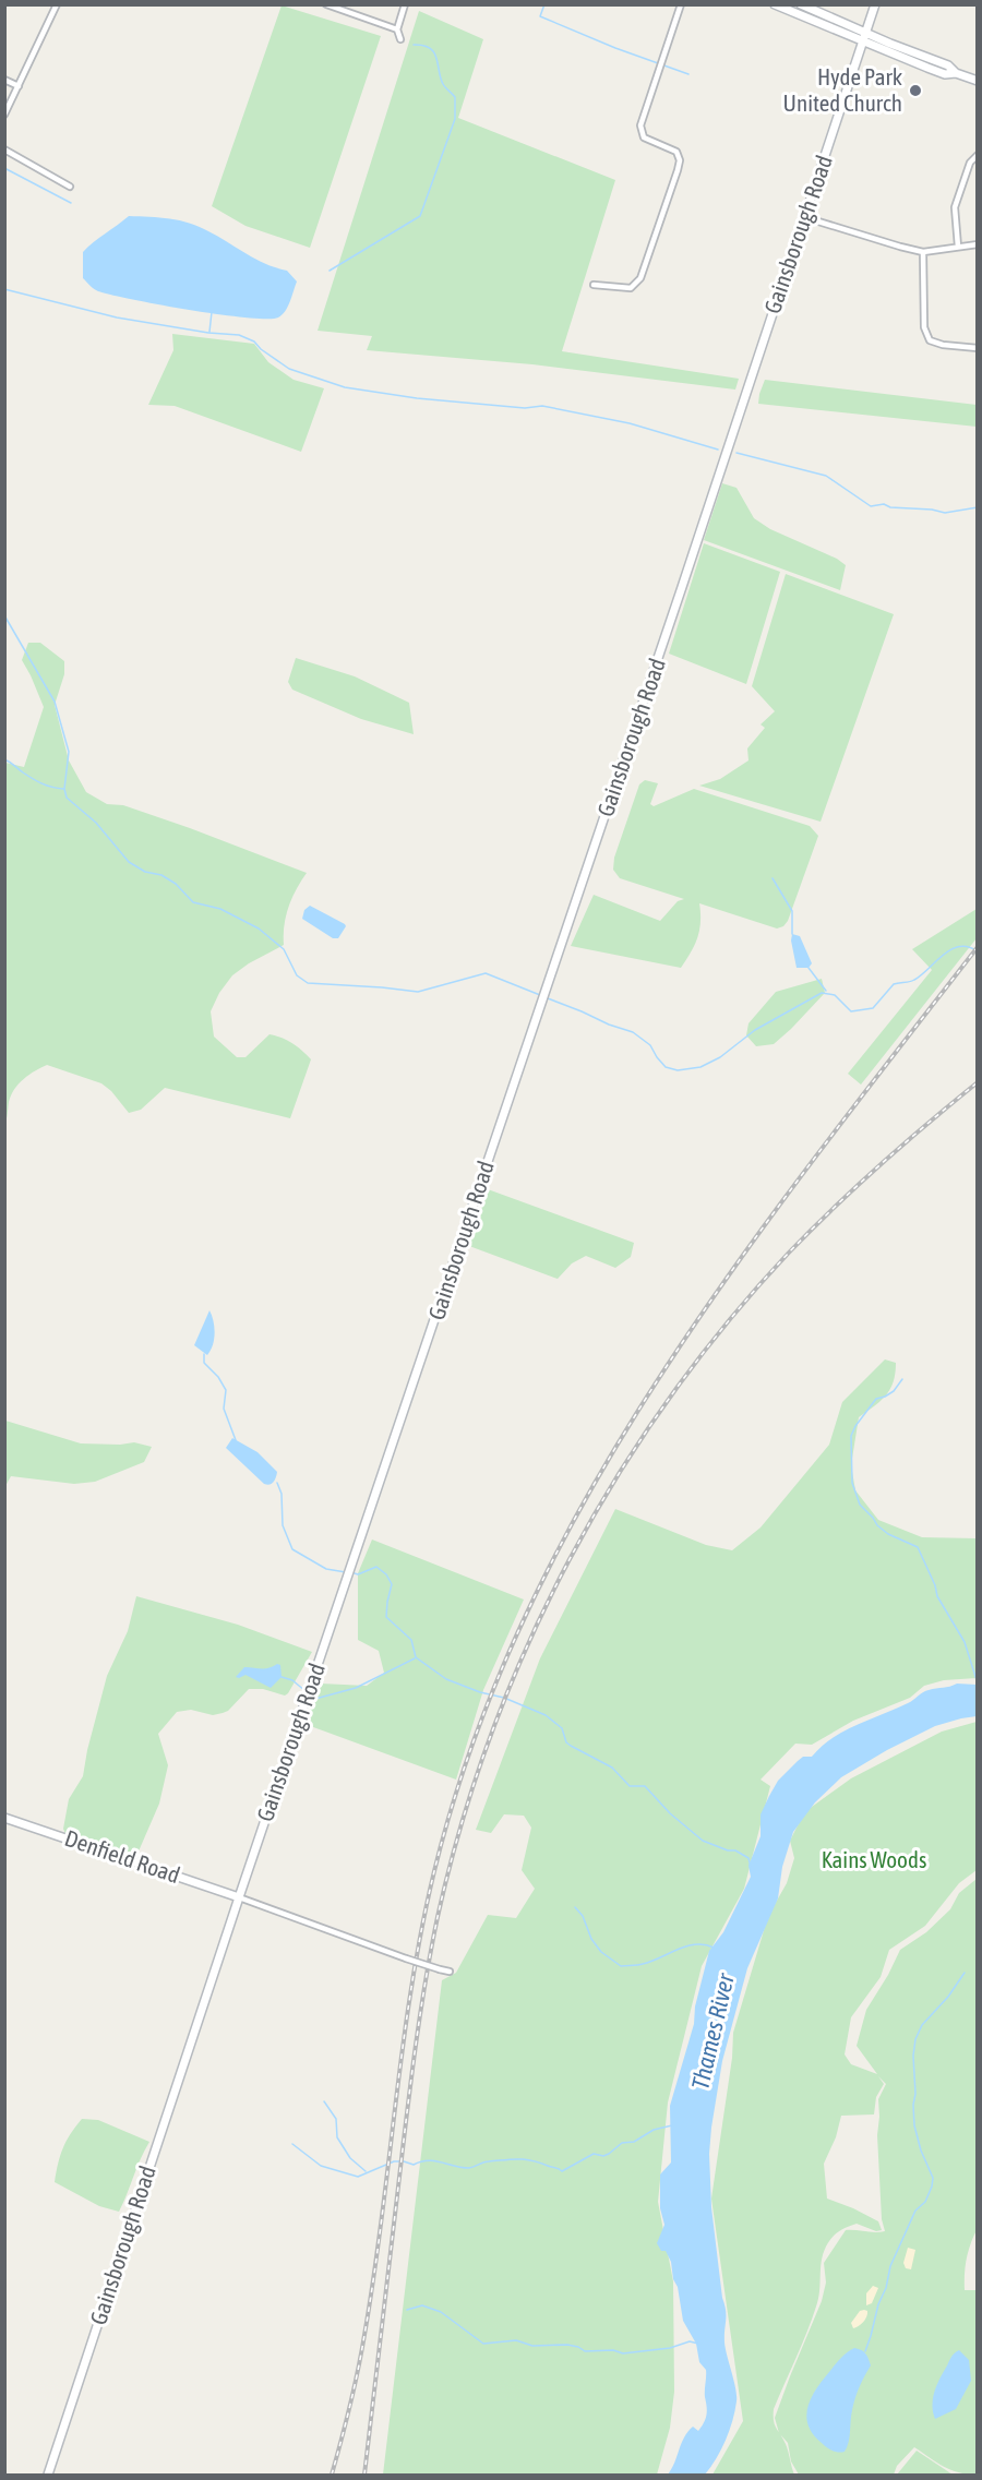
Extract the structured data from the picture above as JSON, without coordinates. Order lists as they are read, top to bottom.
{
  "streets": {
    "main road": ["Gainsborough Road", "Denfield Road"]
  },
  "crossings": [
    ["Gainsborough Road", "Denfield Road"]
  ],
  "water": ["Thames River"],
  "parks": ["Kains Woods"],
  "places": ["Hyde Park United Church"]
}
